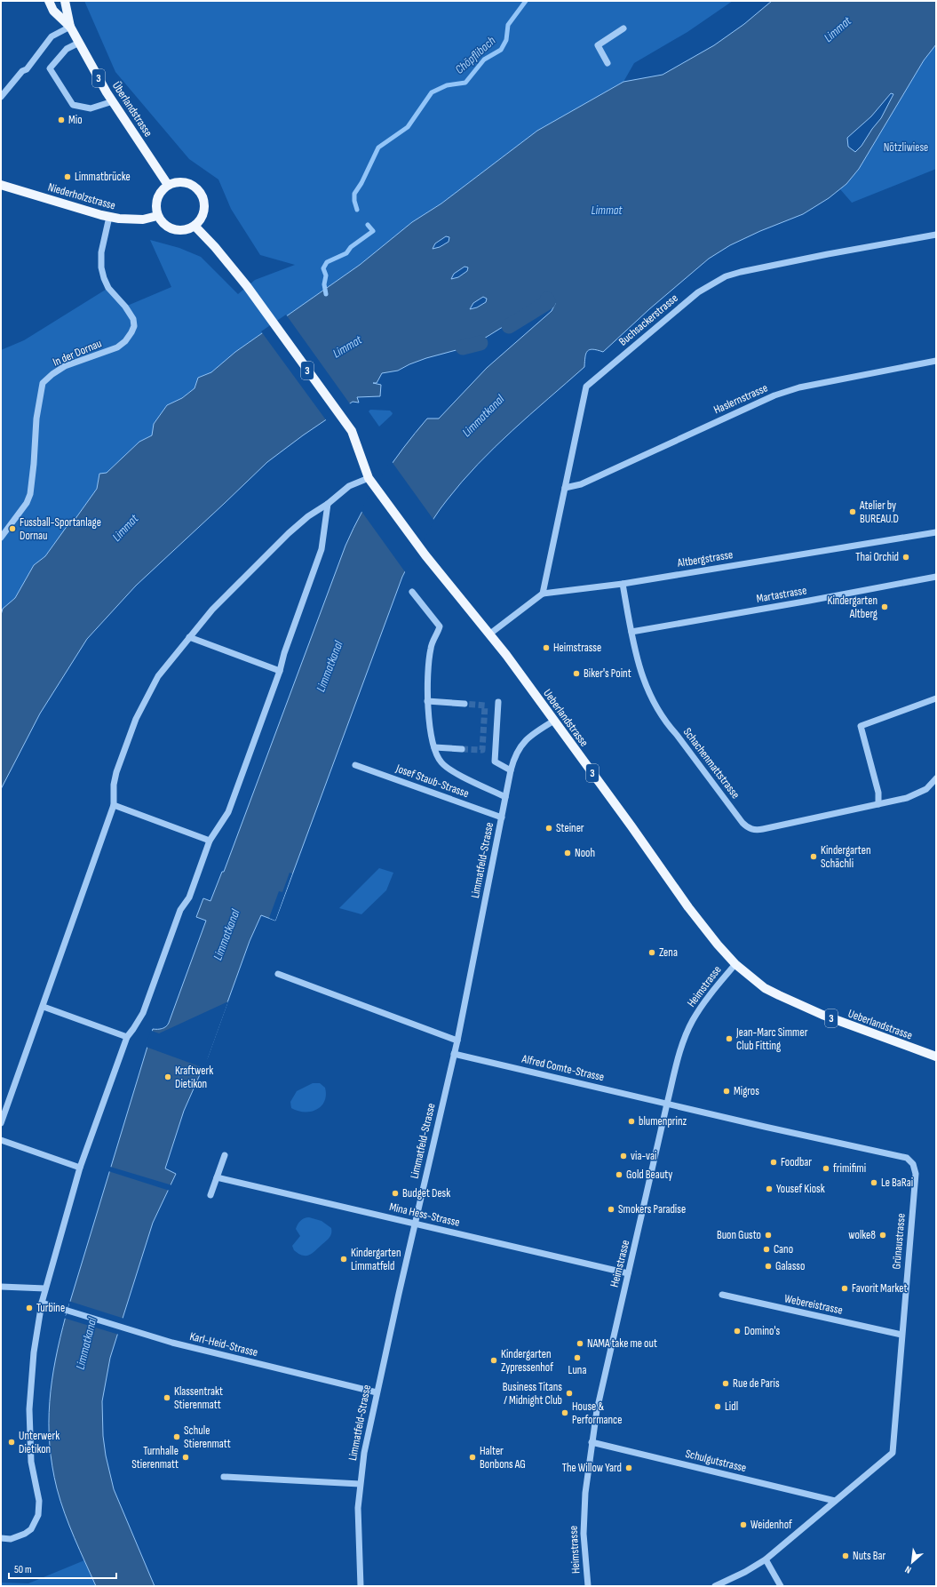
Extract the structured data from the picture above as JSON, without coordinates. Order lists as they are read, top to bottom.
{
  "streets": {
    "main road": [
      "3",
      "Überlandstrasse",
      "Niederholzstrasse",
      "Ueberlandstrasse"
    ],
    "street": [
      "Buchsackerstrasse",
      "In der Dornau",
      "Haslernstrasse",
      "Altbergstrasse",
      "Martastrasse",
      "Schachenmattstrasse",
      "Josef Staub-Strasse",
      "Limmatfeld-Strasse",
      "Heimstrasse",
      "Alfred Comte-Strasse",
      "Mina Hess-Strasse",
      "Grünaustrasse",
      "Webereistrasse",
      "Karl-Heid-Strasse",
      "Schulgutstrasse"
    ]
  },
  "crossings": [
    ["Überlandstrasse", "Niederholzstrasse"],
    ["Überlandstrasse", "Ueberlandstrasse"],
    ["Niederholzstrasse", "In der Dornau"],
    ["Niederholzstrasse", "Ueberlandstrasse"],
    ["Buchsackerstrasse", "Haslernstrasse"],
    ["Buchsackerstrasse", "Altbergstrasse"],
    ["Altbergstrasse", "Ueberlandstrasse"],
    ["Altbergstrasse", "Schachenmattstrasse"],
    ["Martastrasse", "Schachenmattstrasse"],
    ["Ueberlandstrasse", "Limmatfeld-Strasse"],
    ["Ueberlandstrasse", "Heimstrasse"],
    ["Josef Staub-Strasse", "Limmatfeld-Strasse"],
    ["Limmatfeld-Strasse", "Alfred Comte-Strasse"],
    ["Limmatfeld-Strasse", "Mina Hess-Strasse"],
    ["Limmatfeld-Strasse", "Karl-Heid-Strasse"],
    ["Heimstrasse", "Alfred Comte-Strasse"],
    ["Heimstrasse", "Mina Hess-Strasse"],
    ["Heimstrasse", "Grünaustrasse"],
    ["Heimstrasse", "Schulgutstrasse"],
    ["Alfred Comte-Strasse", "Grünaustrasse"],
    ["Grünaustrasse", "Webereistrasse"],
    ["Grünaustrasse", "Schulgutstrasse"]
  ],
  "water": ["Limmat", "Chöpflibach", "Limmatkanal"],
  "parks": ["Nötzliwiese"],
  "places": [
    "Mio",
    "Limmatbrücke",
    "Atelier by BUREAU.D",
    "Fussball-Sportanlage Dornau",
    "Thai Orchid",
    "Kindergarten Altberg",
    "Heimstrasse",
    "Biker's Point",
    "Steiner",
    "Nooh",
    "Kindergarten Schächli",
    "Zena",
    "Jean-Marc Simmer Club Fitting",
    "Kraftwerk Dietikon",
    "Migros",
    "blumenprinz",
    "via-vai",
    "Foodbar",
    "frimifimi",
    "Gold Beauty",
    "Le BaRai",
    "Yousef Kiosk",
    "Budget Desk",
    "Smokers Paradise",
    "Buon Gusto",
    "wolke8",
    "Cano",
    "Kindergarten Limmatfeld",
    "Galasso",
    "Favorit Market",
    "Turbine",
    "Domino's",
    "NAMA take me out",
    "Luna",
    "Kindergarten Zypressenhof",
    "Rue de Paris",
    "Business Titans / Midnight Club",
    "Klassentrakt Stierenmatt",
    "Lidl",
    "House & Performance",
    "Schule Stierenmatt",
    "Unterwerk Dietikon",
    "Turnhalle Stierenmatt",
    "Halter Bonbons AG",
    "The Willow Yard",
    "Weidenhof",
    "Nuts Bar"
  ],
  "scale_bar": "50 m",
  "north": "bottom left"
}
